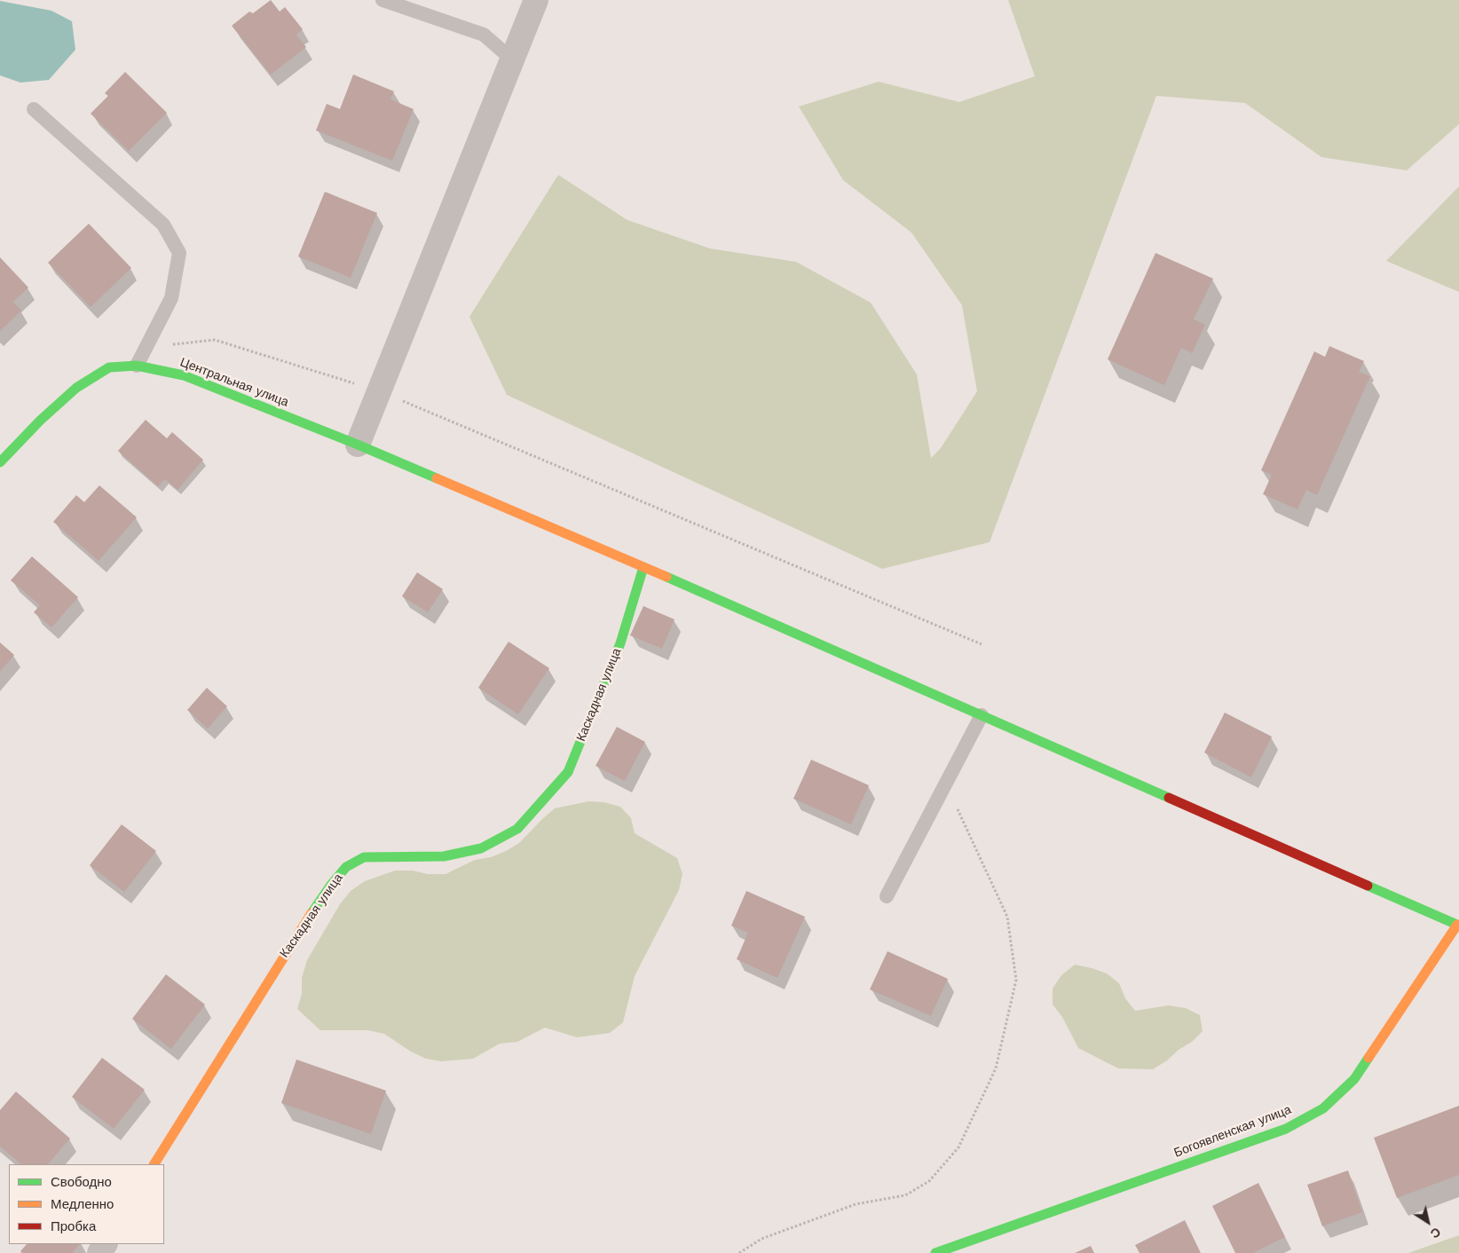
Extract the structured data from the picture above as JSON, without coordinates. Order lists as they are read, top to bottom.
{
  "streets": {
    "street": ["Центральная улица", "Каскадная улица", "Богоявленская улица"]
  },
  "crossings": [
    ["Центральная улица", "Каскадная улица"],
    ["Центральная улица", "Богоявленская улица"]
  ],
  "legend": ["Свободно", "Медленно", "Пробка"],
  "north": "bottom right"
}
